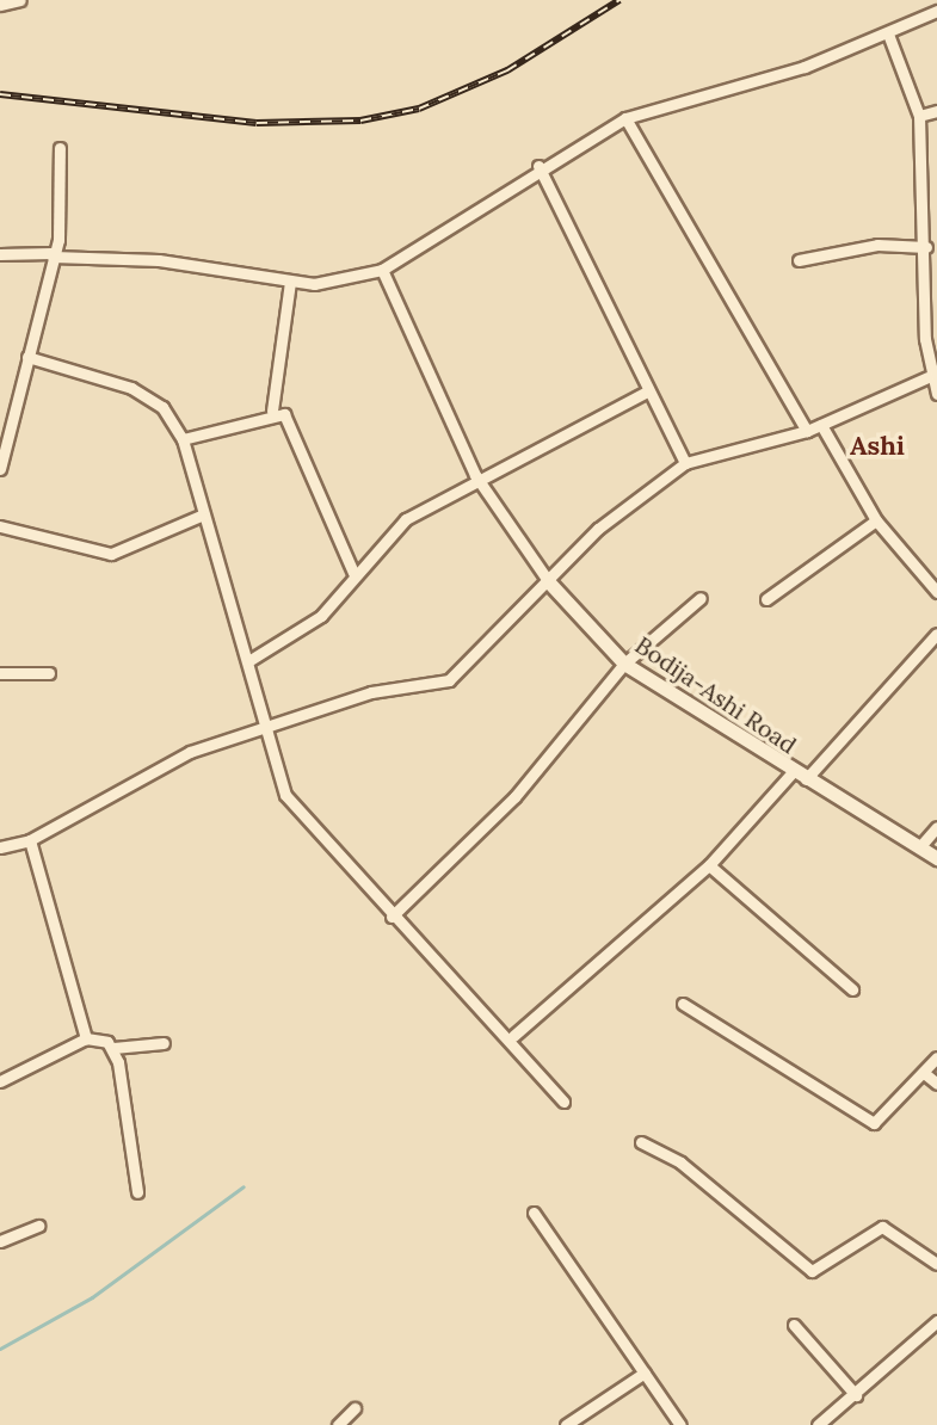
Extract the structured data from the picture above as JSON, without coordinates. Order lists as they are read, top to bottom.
{
  "streets": {
    "street": ["Bodija-Ashi Road"]
  },
  "districts": ["Ashi"]
}
